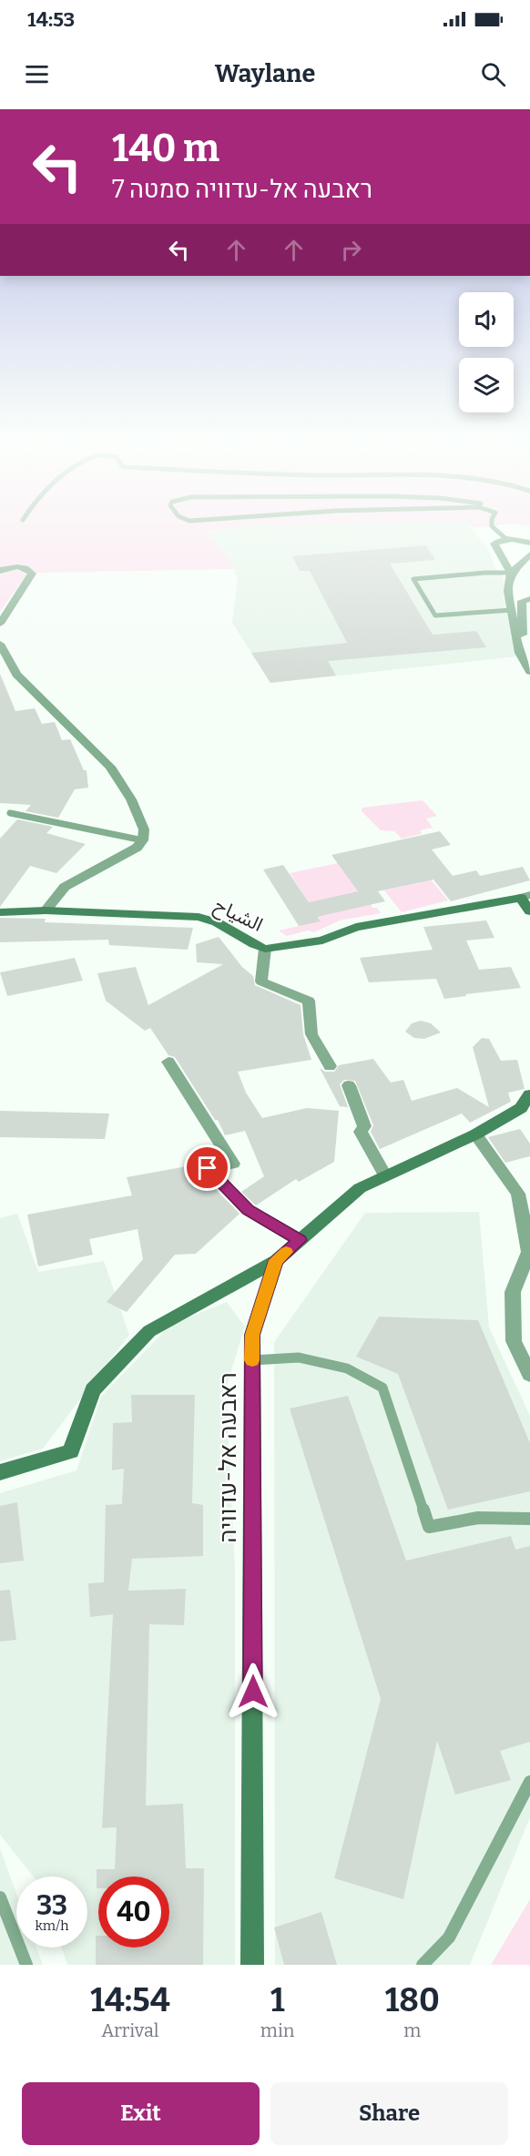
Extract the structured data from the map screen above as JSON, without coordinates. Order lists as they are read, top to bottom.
{
  "streets": {
    "street": ["الشياح", "ראבעה אל-עדוויה"]
  },
  "page": {
    "status": "14:53",
    "header": "Waylane",
    "turn": ["140 m", "ראבעה אל-עדוויה סמטה 7"],
    "speed": "33 km/h",
    "limit": "40",
    "eta": [
      "14:54",
      "Arrival",
      "1",
      "min",
      "180",
      "m"
    ],
    "buttons": ["Exit", "Share"]
  }
}
